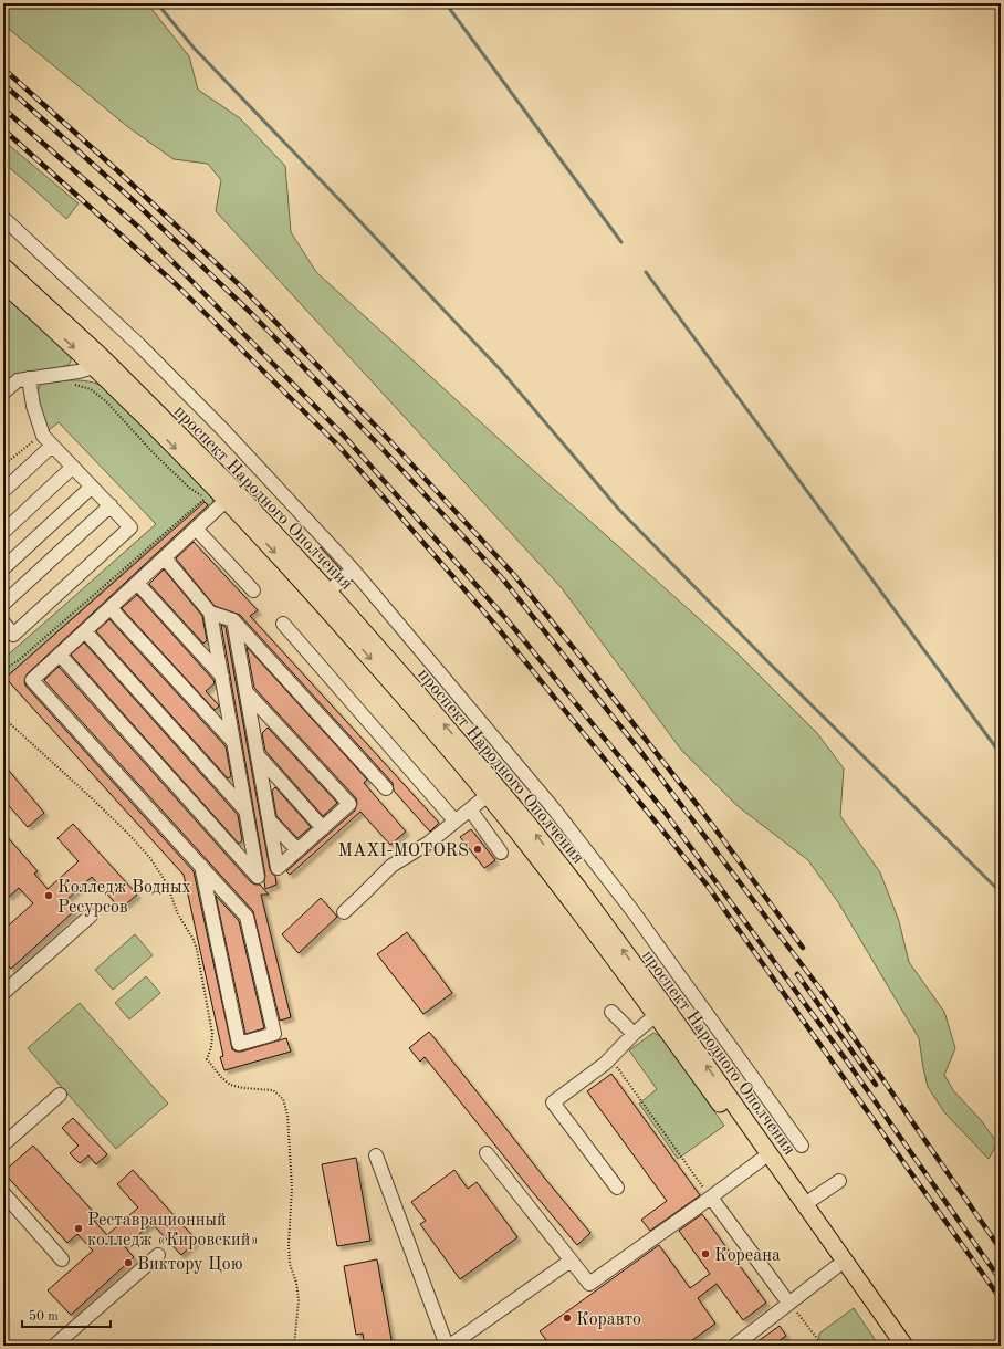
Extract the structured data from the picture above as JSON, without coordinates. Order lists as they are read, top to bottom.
{
  "streets": {
    "main road": ["проспект Народного Ополчения"]
  },
  "places": [
    "MAXI-MOTORS",
    "Колледж Водных Ресурсов",
    "Реставрационный колледж «Кировский»",
    "Кореана",
    "Виктору Цою",
    "Коравто"
  ],
  "scale_bar": "50 m"
}
